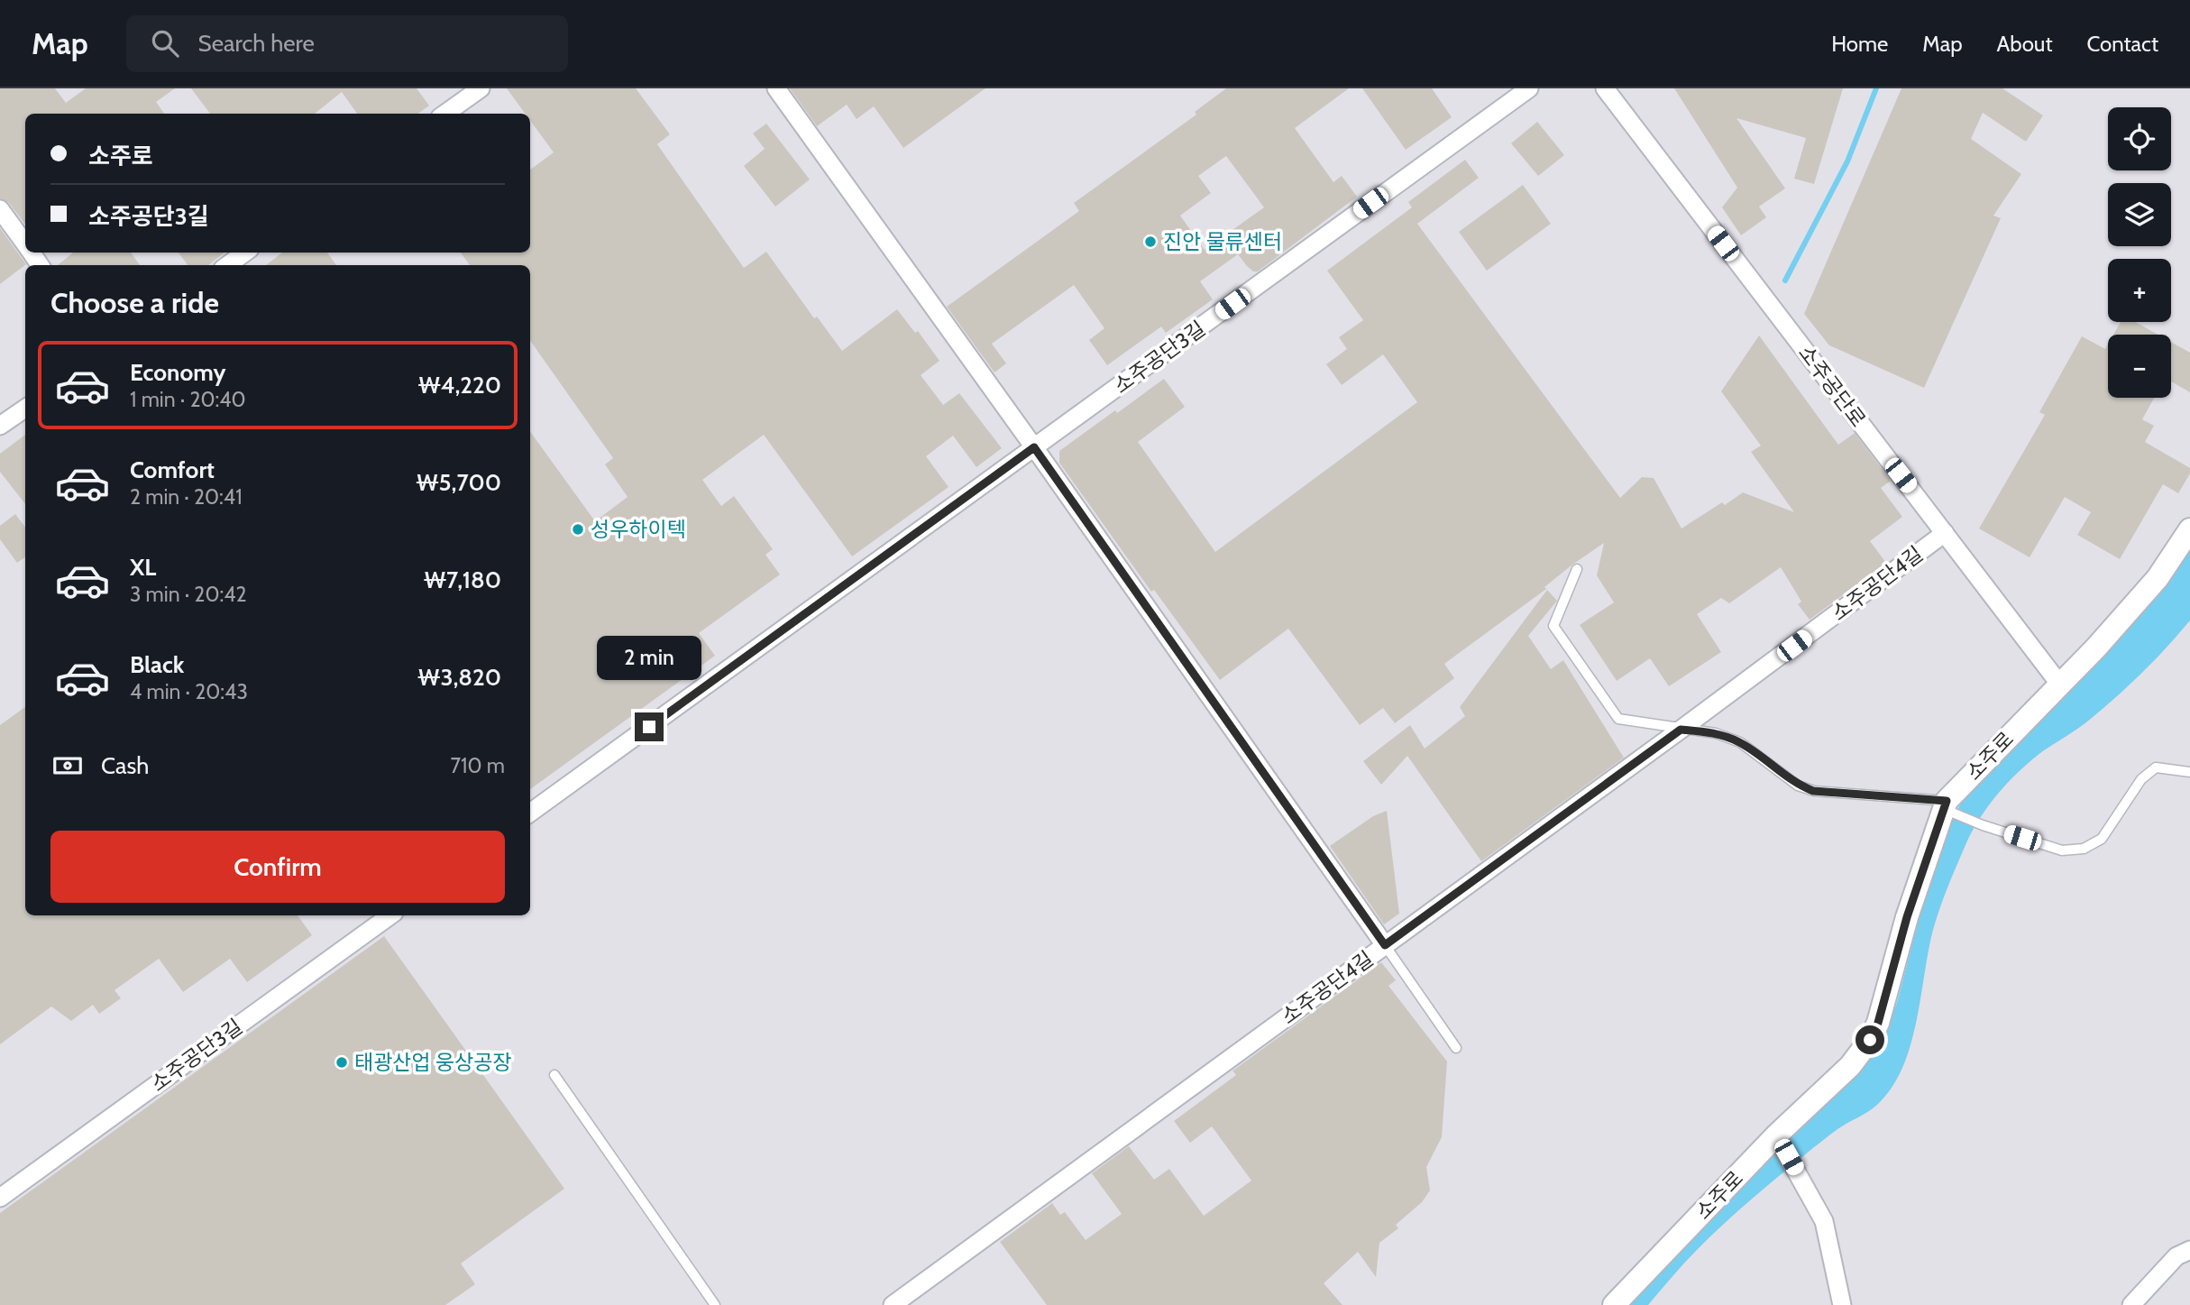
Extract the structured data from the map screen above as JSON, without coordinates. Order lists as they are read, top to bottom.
{
  "streets": {
    "street": [
      "소주공단3길",
      "소주공단로",
      "소주공단4길",
      "소주로"
    ]
  },
  "crossings": [
    ["소주공단로", "소주공단4길"],
    ["소주공단로", "소주로"]
  ],
  "places": ["진안 물류센터", "성우하이텍", "태광산업 웅상공장"],
  "page": {
    "header": "Map",
    "search": "Search here",
    "nav": [
      "Home",
      "Map",
      "About",
      "Contact"
    ],
    "map_buttons": ["+", "−"],
    "banner": ["소주로", "소주공단3길"],
    "heading": "Choose a ride",
    "list": [
      {
        "name": "Economy",
        "note": "1 min · 20:40",
        "value": "₩4,220"
      },
      {
        "name": "Comfort",
        "note": "2 min · 20:41",
        "value": "₩5,700"
      },
      {
        "name": "XL",
        "note": "3 min · 20:42",
        "value": "₩7,180"
      },
      {
        "name": "Black",
        "note": "4 min · 20:43",
        "value": "₩3,820"
      }
    ],
    "bubble": "2 min",
    "pay": ["Cash", "710 m"],
    "buttons": "Confirm"
  }
}
